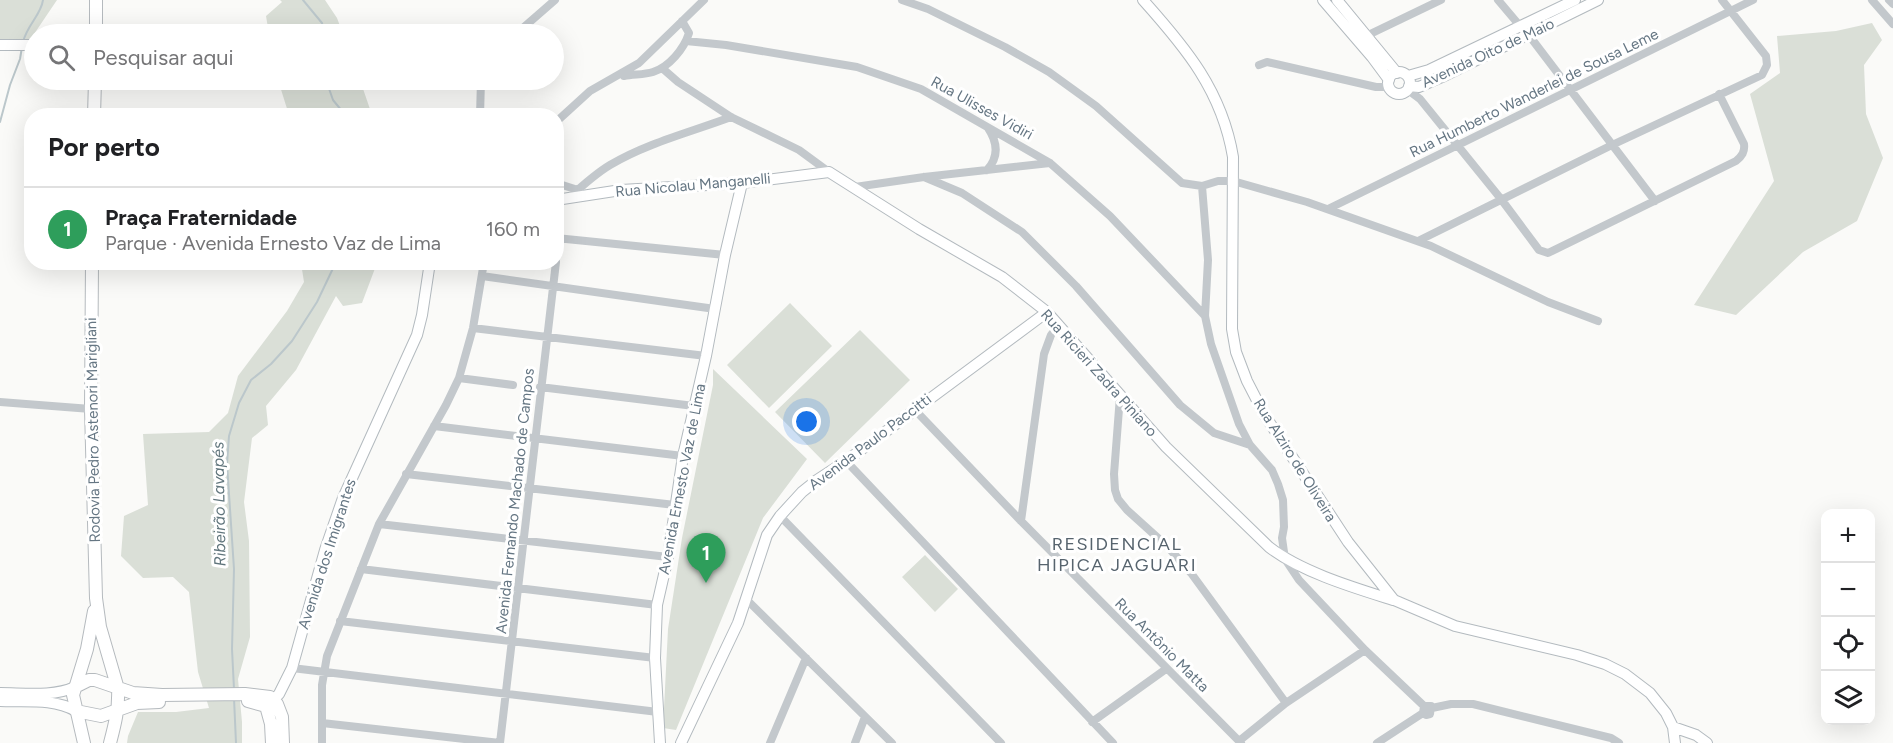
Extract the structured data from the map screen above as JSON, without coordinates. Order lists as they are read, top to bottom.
{
  "streets": {
    "main road": ["Rodovia Pedro Astenori Marigliani"],
    "street": [
      "Avenida Oito de Maio",
      "Rua Humberto Wanderlei de Sousa Leme",
      "Rua Ulisses Vidiri",
      "Rua Nicolau Manganelli",
      "Rua Ricieri Zadra Piniano",
      "Avenida Paulo Paccitti",
      "Rua Alziro de Oliveira",
      "Avenida Ernesto Vaz de Lima",
      "Avenida Fernando Machado de Campos",
      "Avenida dos Imigrantes",
      "Rua Antônio Matta"
    ]
  },
  "crossings": [
    ["Rua Nicolau Manganelli", "Rua Ricieri Zadra Piniano"],
    ["Rua Nicolau Manganelli", "Avenida Ernesto Vaz de Lima"],
    ["Rua Ricieri Zadra Piniano", "Avenida Paulo Paccitti"],
    ["Rua Ricieri Zadra Piniano", "Rua Alziro de Oliveira"],
    ["Avenida Paulo Paccitti", "Rua Antônio Matta"]
  ],
  "districts": ["RESIDENCIAL HIPICA JAGUARI"],
  "water": ["Ribeirão Lavapés"],
  "page": {
    "search": "Pesquisar aqui",
    "heading": "Por perto",
    "list": [
      {
        "mark": "1",
        "name": "Praça Fraternidade",
        "note": "Parque · Avenida Ernesto Vaz de Lima",
        "value": "160 m"
      }
    ],
    "map_buttons": ["+", "−"],
    "pins": "1"
  }
}
